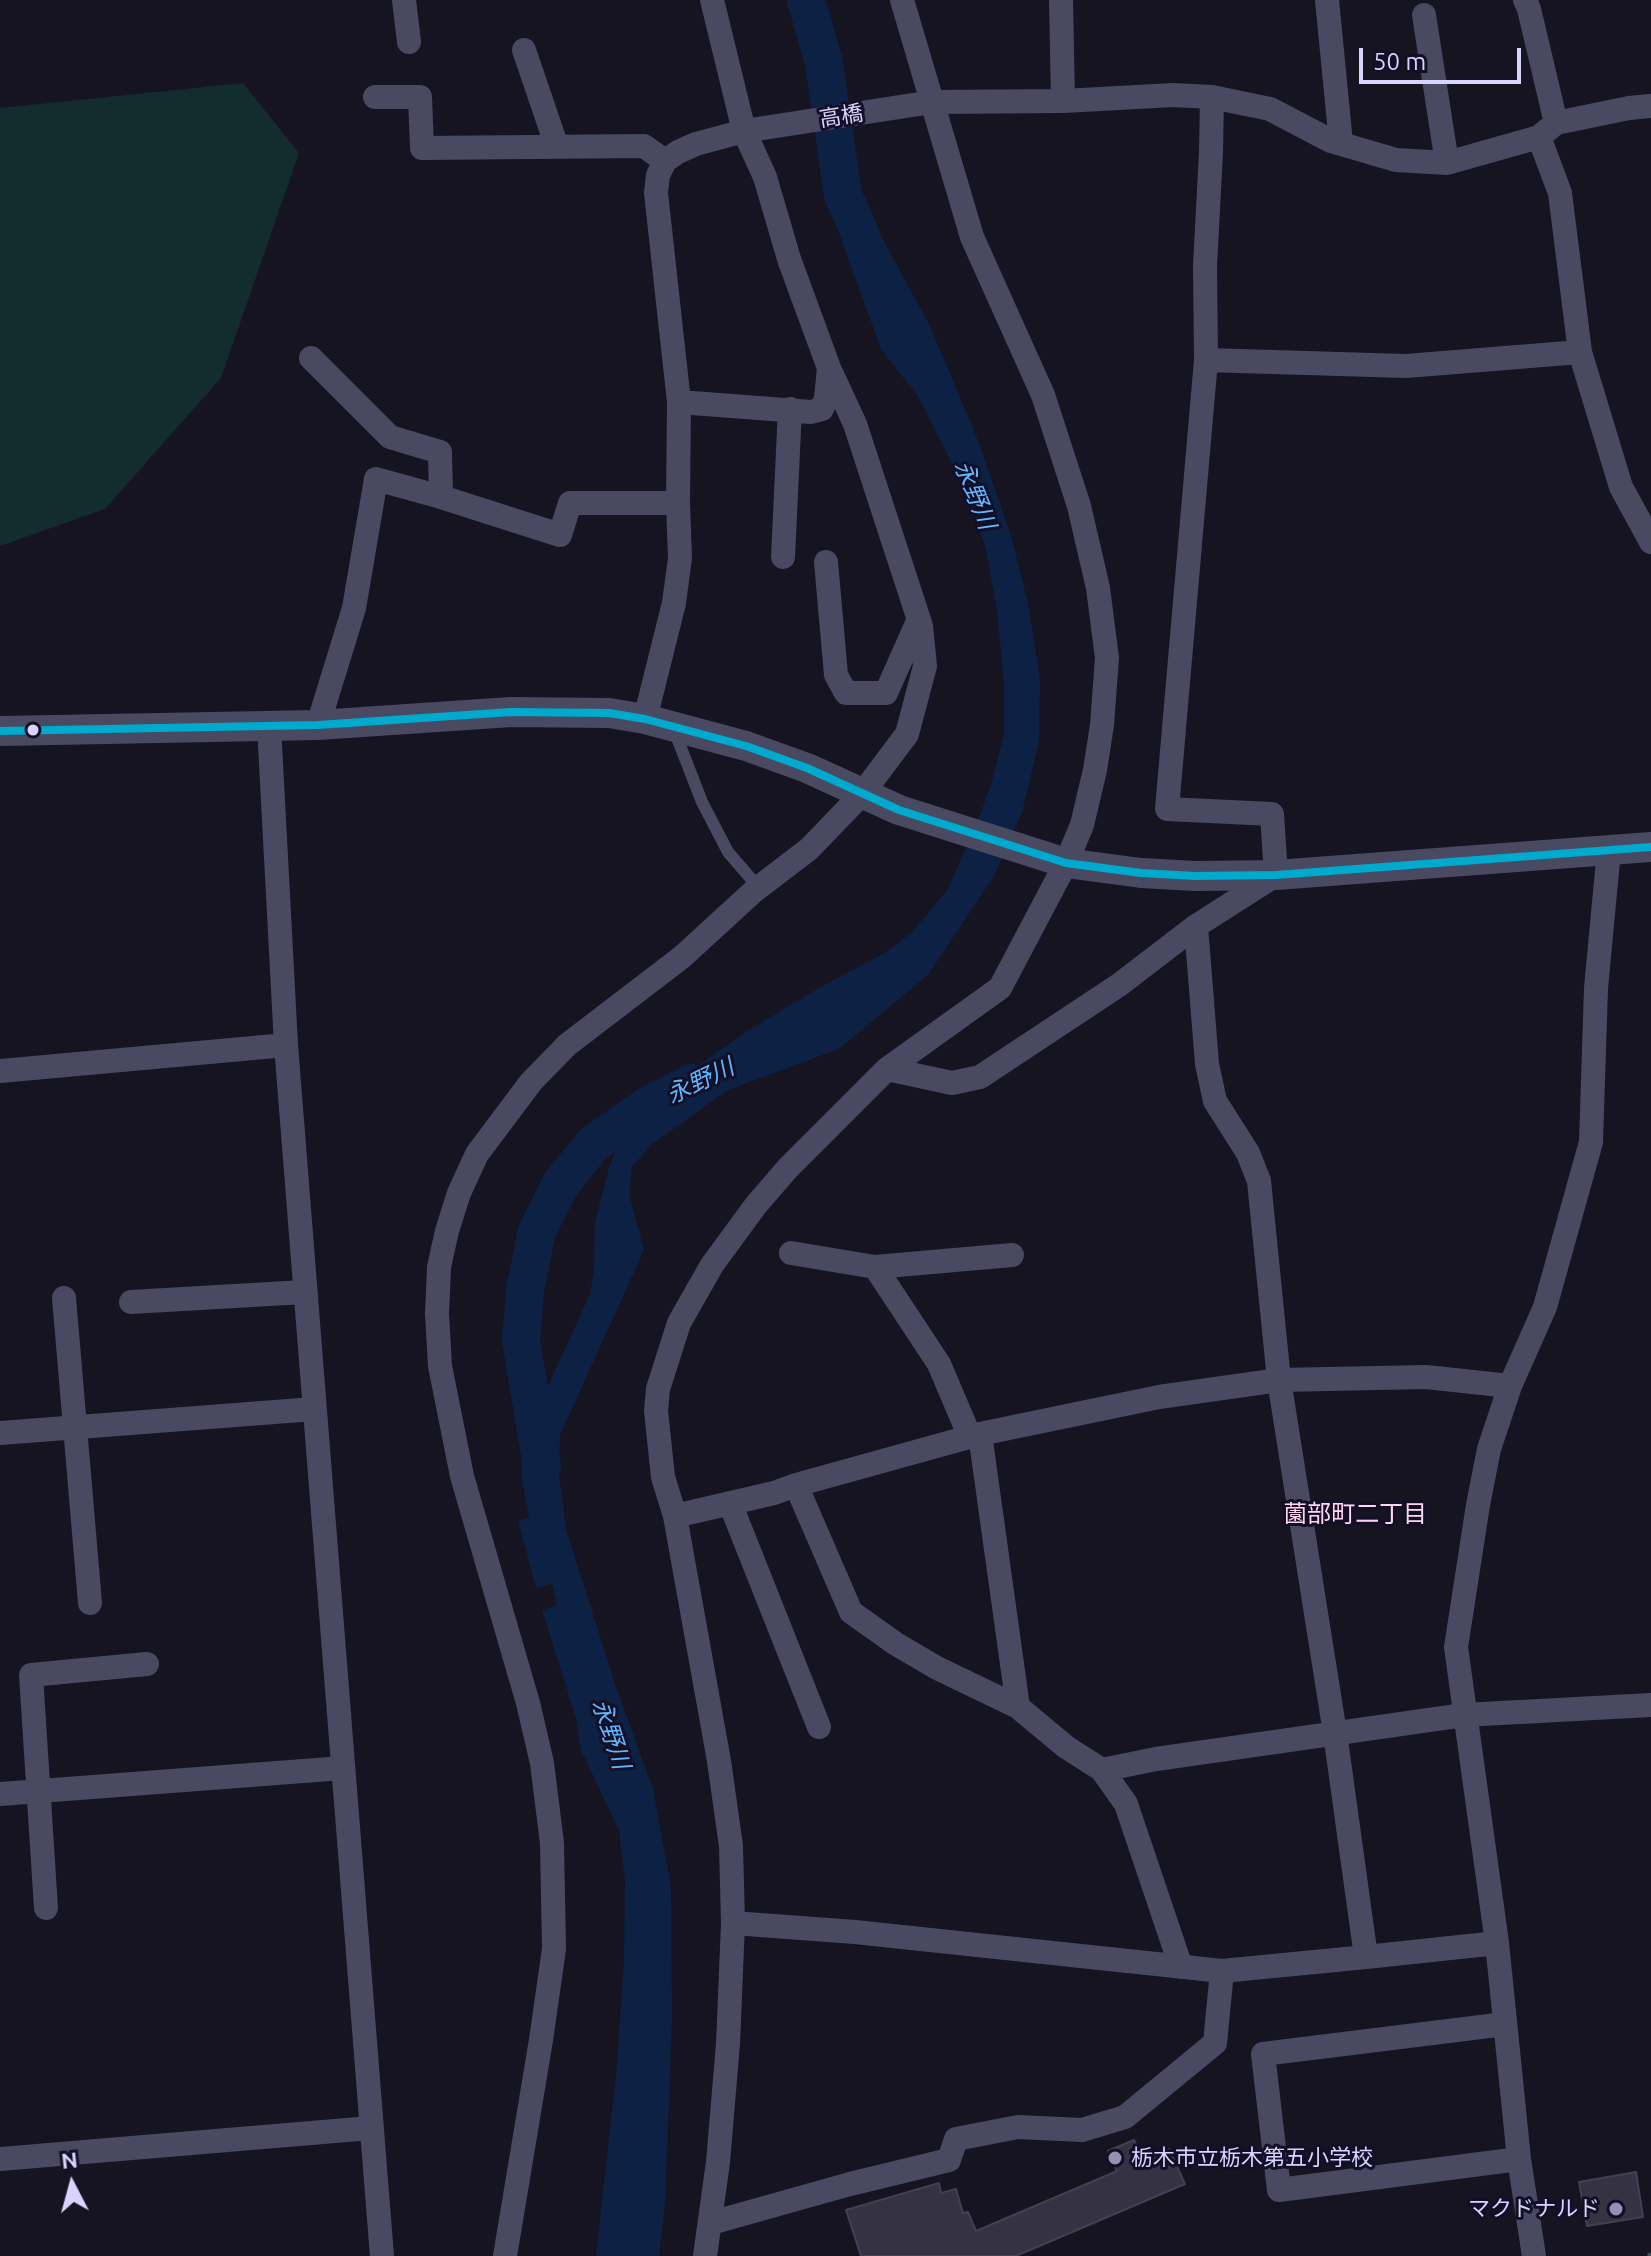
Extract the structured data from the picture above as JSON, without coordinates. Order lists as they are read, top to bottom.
{
  "streets": {
    "street": ["高橋"]
  },
  "districts": ["薗部町二丁目"],
  "water": ["永野川"],
  "places": ["栃木市立栃木第五小学校", "マクドナルド"],
  "scale_bar": "50 m",
  "north": "top"
}
